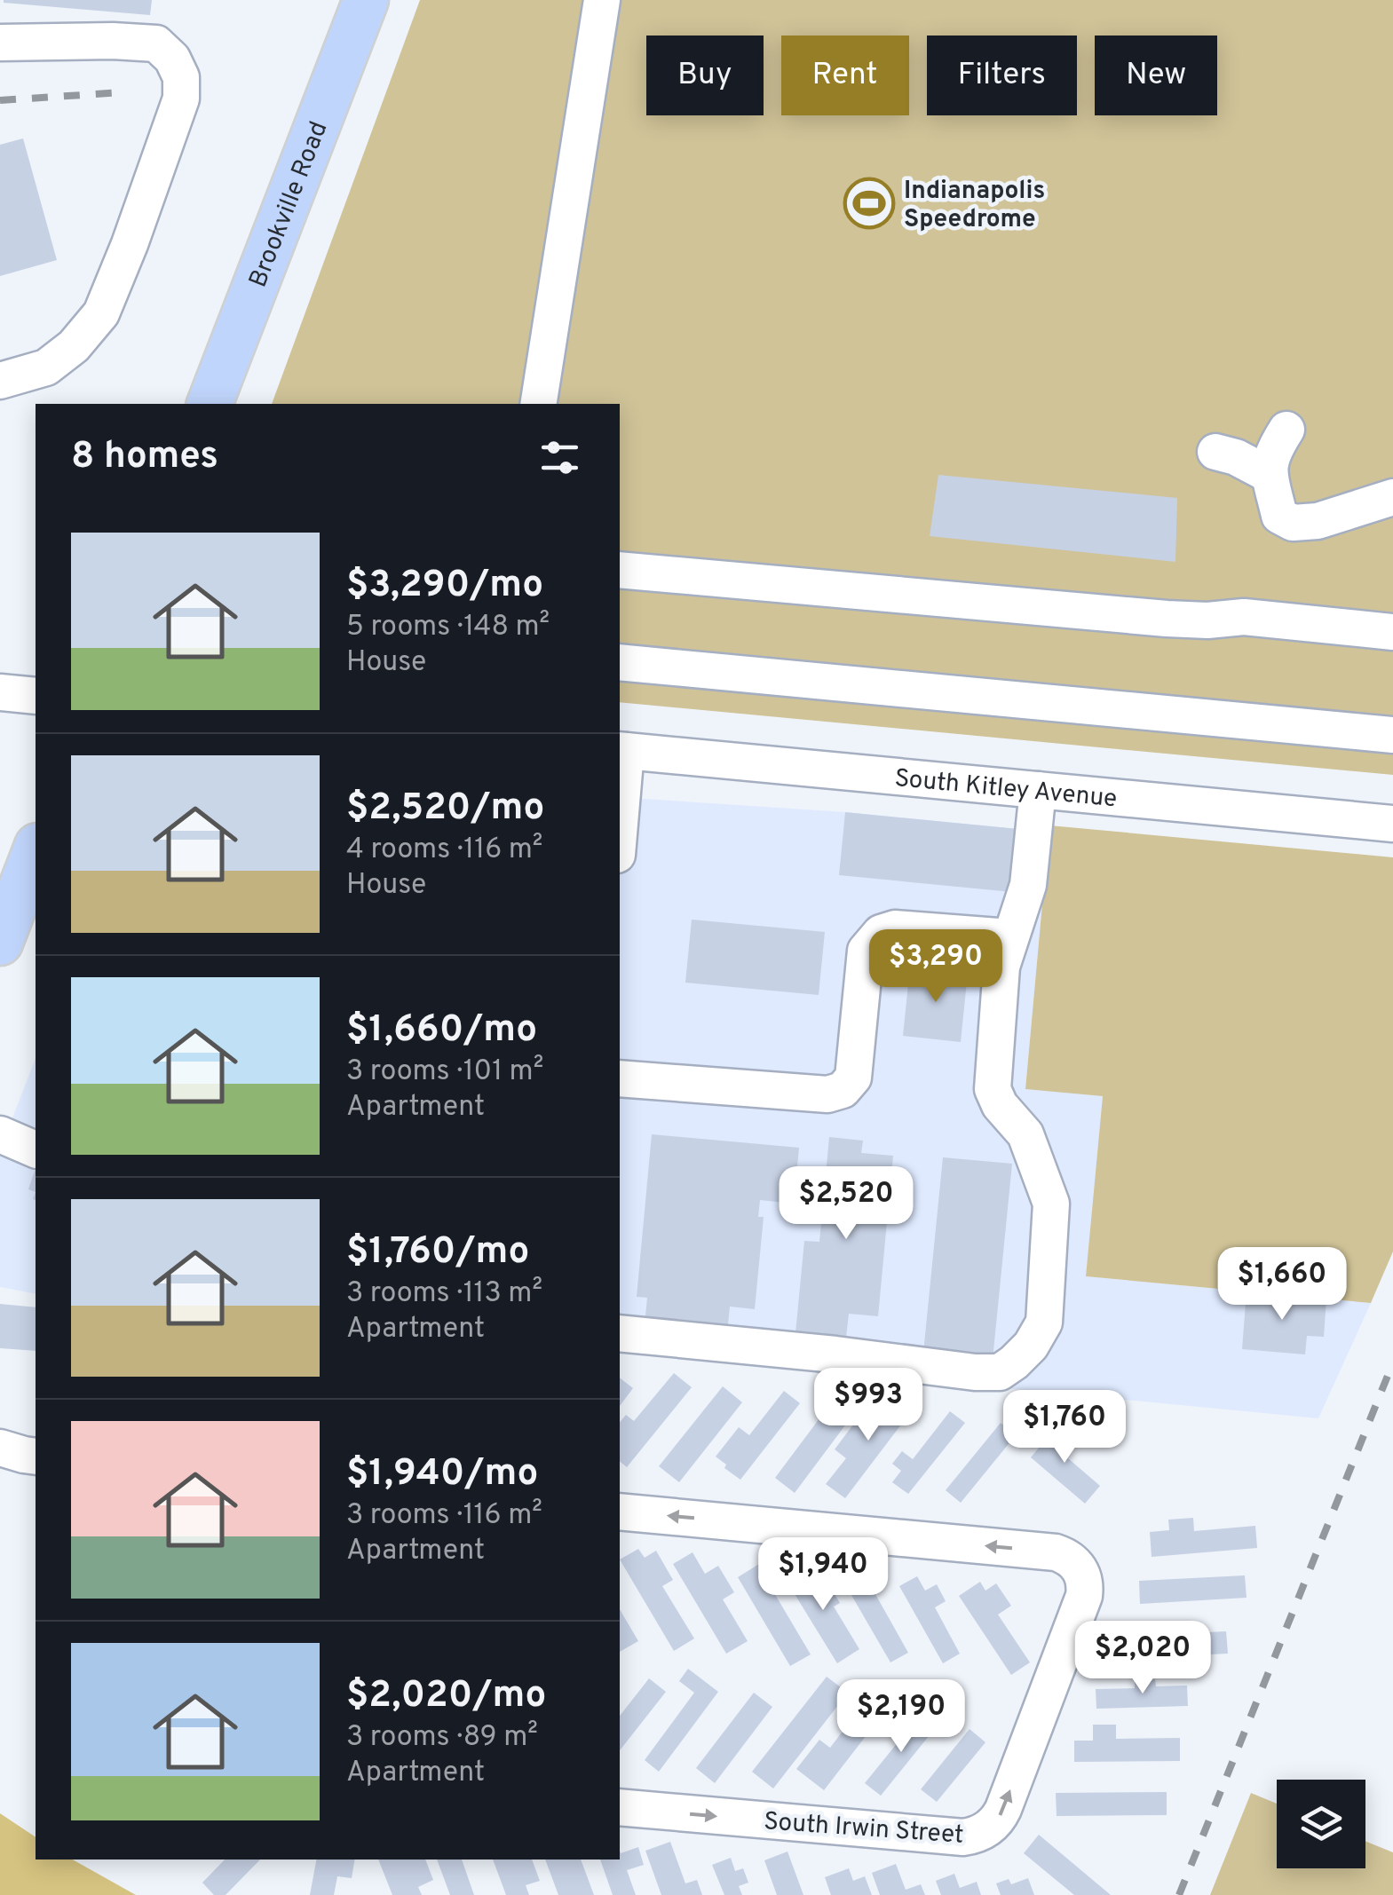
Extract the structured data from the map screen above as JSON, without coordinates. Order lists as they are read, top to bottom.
{
  "streets": {
    "main road": ["Brookville Road"],
    "street": ["South Kitley Avenue", "South Irwin Street"]
  },
  "places": {
    "sports": ["Indianapolis Speedrome"]
  },
  "page": {
    "chip": [
      "Buy",
      "Rent",
      "Filters",
      "New"
    ],
    "heading": "8 homes",
    "list": [
      {
        "name": "$3,290/mo",
        "note": "5 rooms · 148 m² · House"
      },
      {
        "name": "$2,520/mo",
        "note": "4 rooms · 116 m² · House"
      },
      {
        "name": "$1,660/mo",
        "note": "3 rooms · 101 m² · Apartment"
      },
      {
        "name": "$1,760/mo",
        "note": "3 rooms · 113 m² · Apartment"
      },
      {
        "name": "$1,940/mo",
        "note": "3 rooms · 116 m² · Apartment"
      },
      {
        "name": "$2,020/mo",
        "note": "3 rooms · 89 m² · Apartment"
      }
    ],
    "price": [
      "$3,290",
      "$2,520",
      "$1,660",
      "$993",
      "$1,760",
      "$1,940",
      "$2,020",
      "$2,190"
    ]
  }
}
